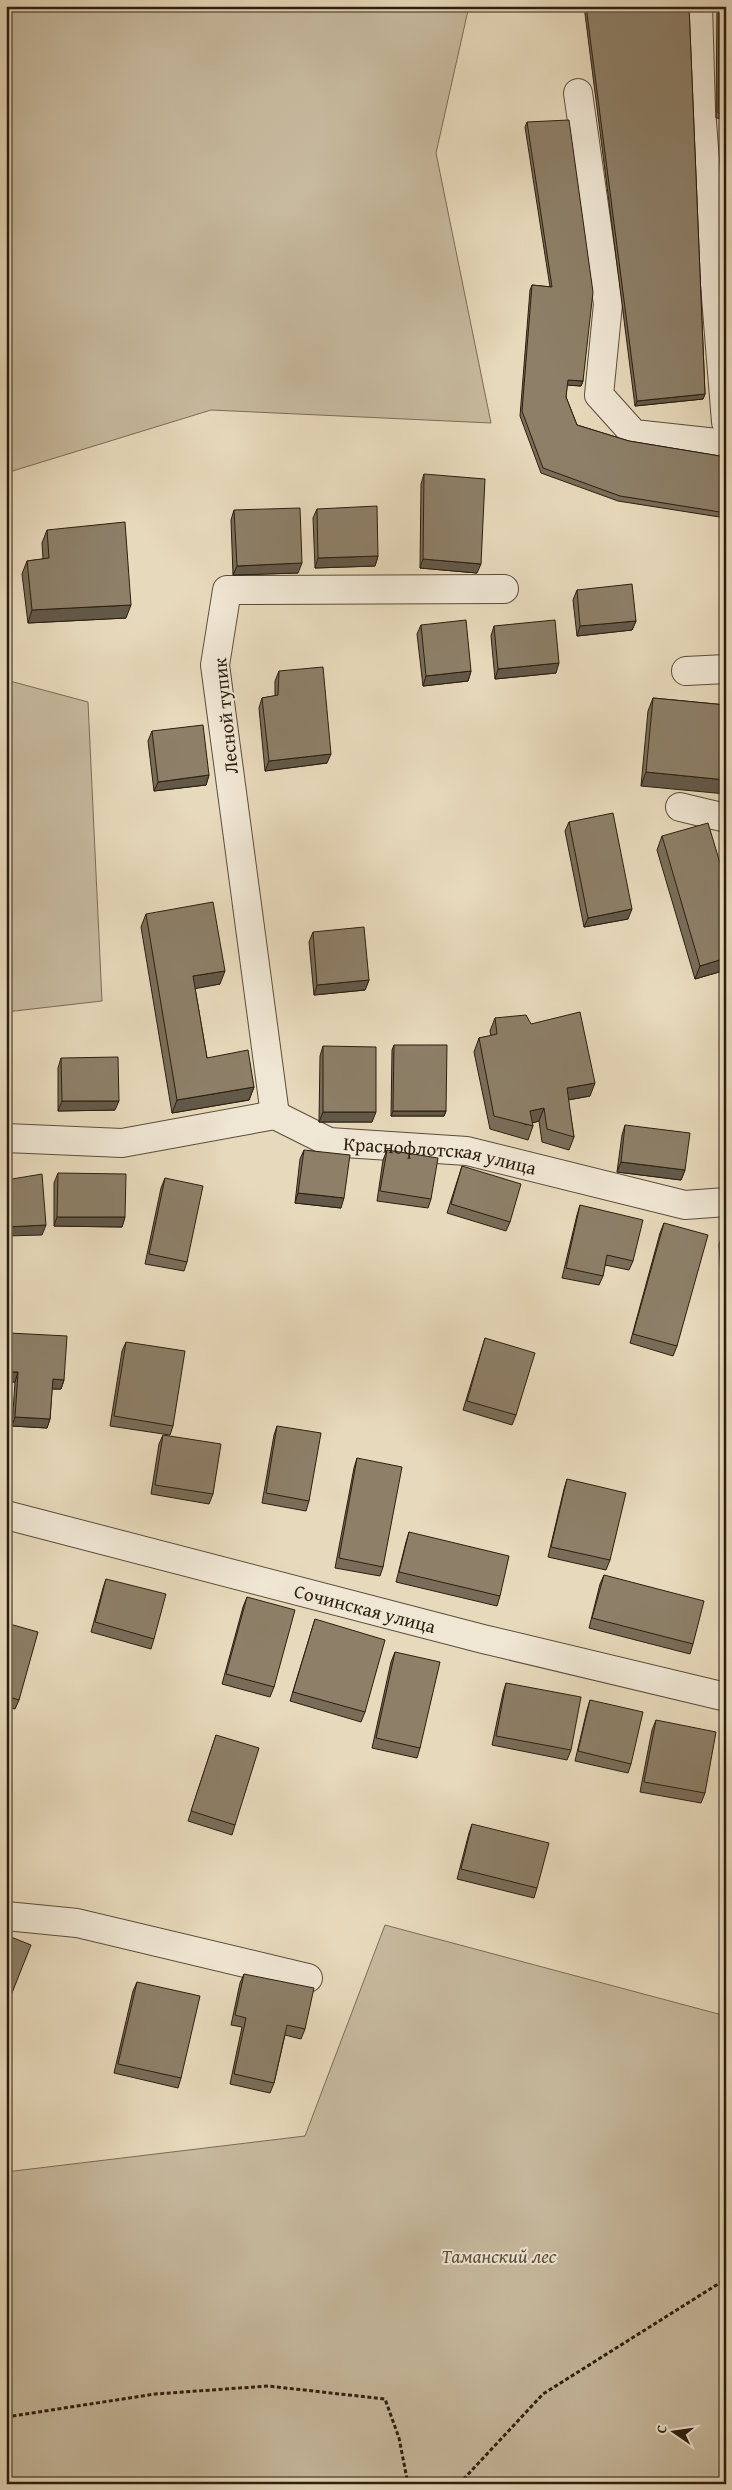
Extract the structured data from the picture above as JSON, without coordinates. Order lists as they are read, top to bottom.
{
  "streets": {
    "street": ["Лесной тупик", "Краснофлотская улица", "Сочинская улица"]
  },
  "crossings": [
    ["Лесной тупик", "Краснофлотская улица"]
  ],
  "parks": ["Таманский лес"],
  "north": "left"
}
